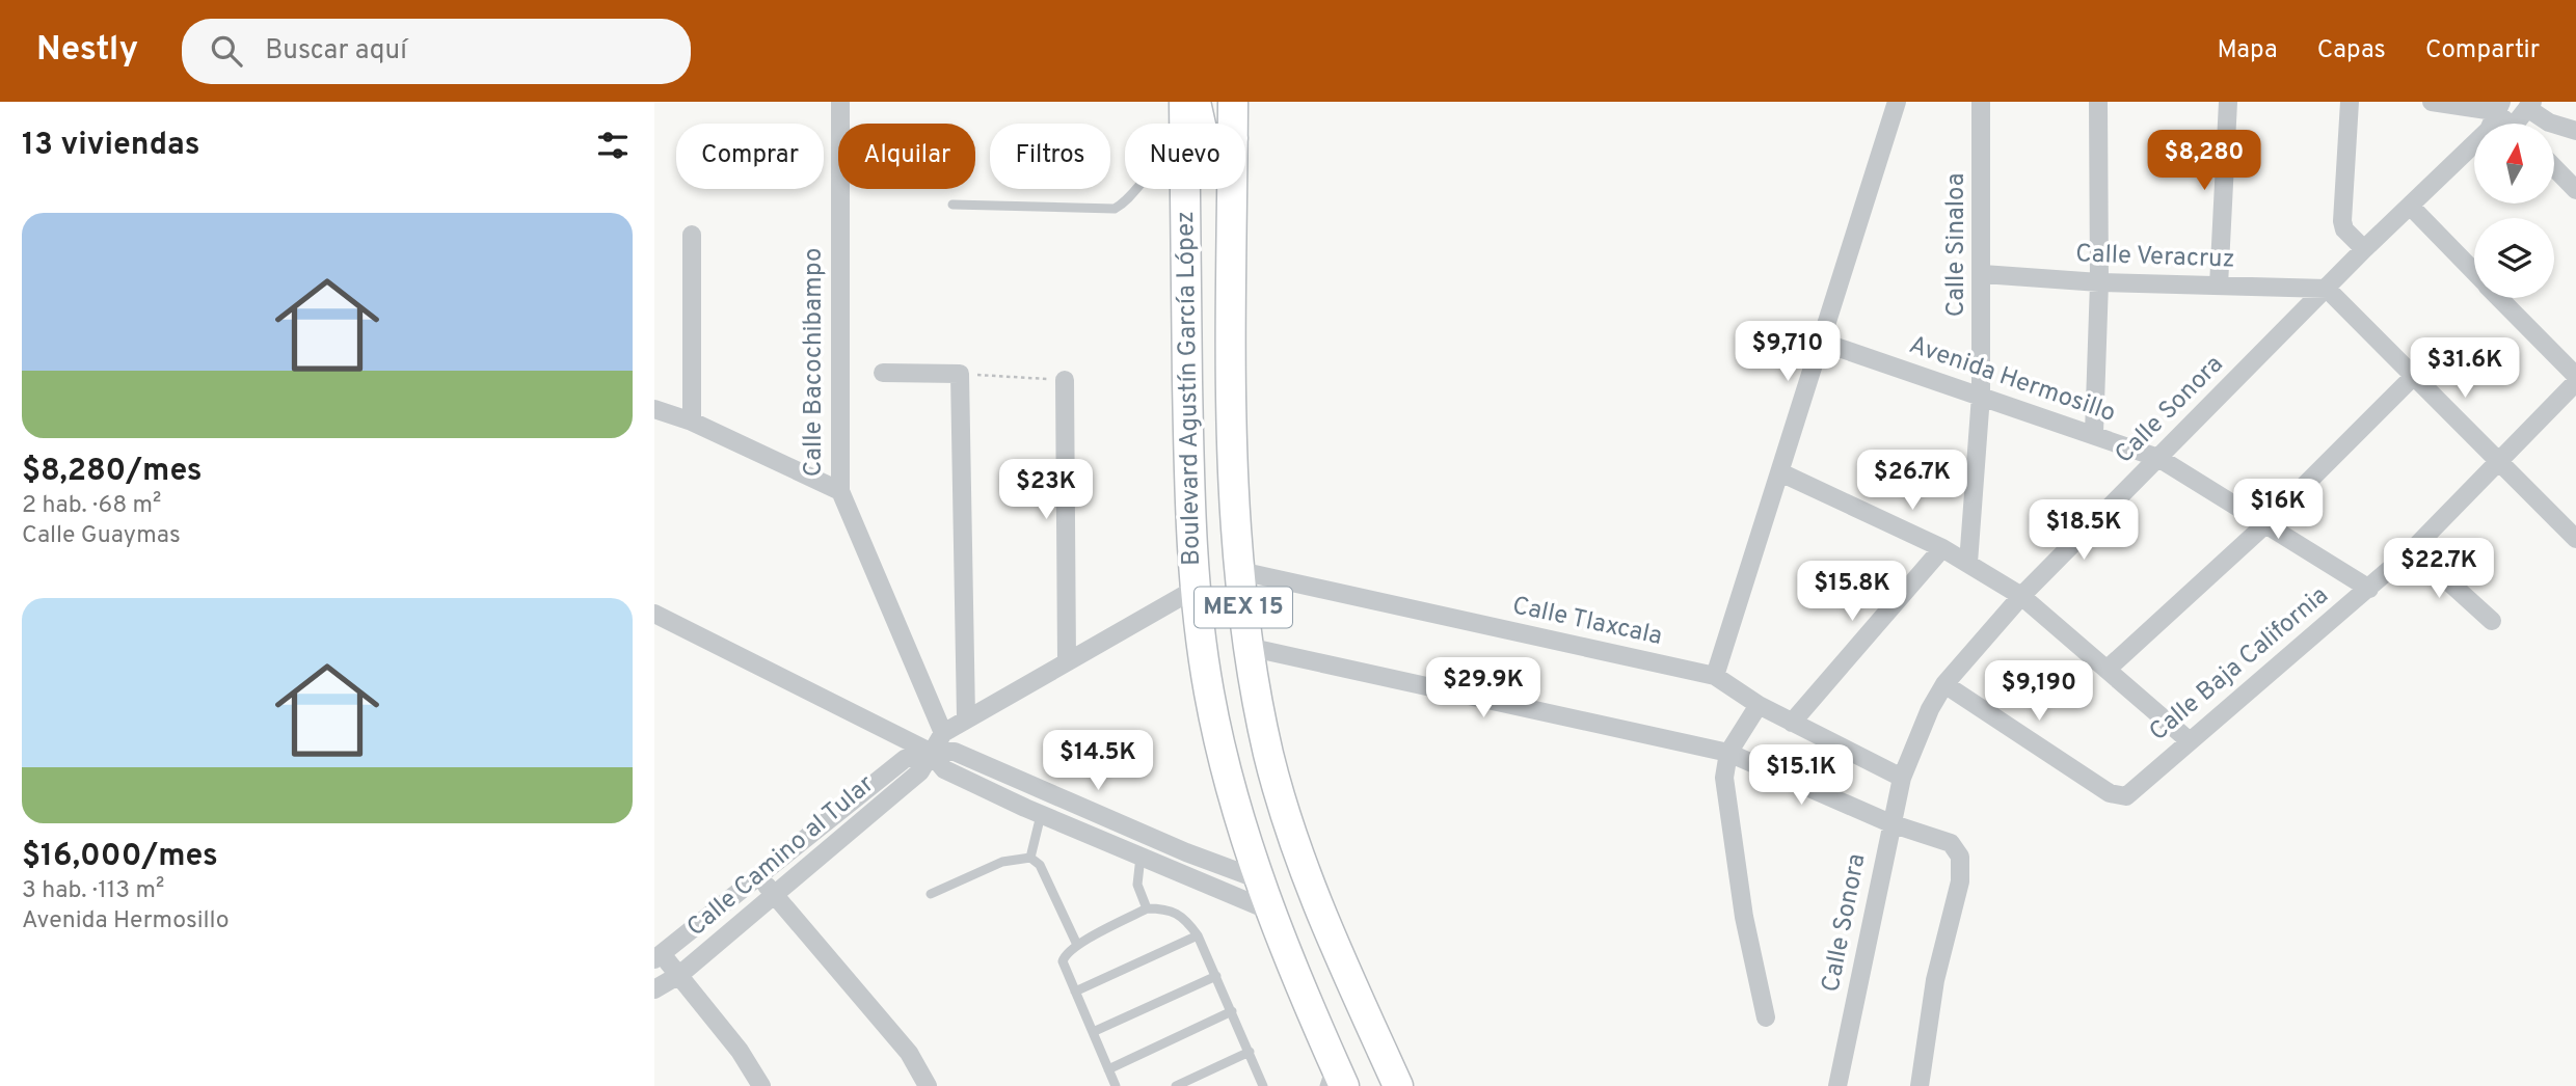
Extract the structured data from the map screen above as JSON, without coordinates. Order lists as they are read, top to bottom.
{
  "streets": {
    "main road": ["Boulevard Agustín García López", "MEX 15"],
    "street": [
      "Calle Sinaloa",
      "Calle Veracruz",
      "Calle Bacochibampo",
      "Avenida Hermosillo",
      "Calle Sonora",
      "Calle Tlaxcala",
      "Calle Baja California",
      "Calle Camino al Tular"
    ]
  },
  "crossings": [
    ["Calle Sinaloa", "Calle Veracruz"],
    ["Calle Sinaloa", "Avenida Hermosillo"],
    ["Calle Veracruz", "Calle Sonora"],
    ["Calle Bacochibampo", "Calle Camino al Tular"],
    ["Avenida Hermosillo", "Calle Sonora"],
    ["Avenida Hermosillo", "Calle Baja California"],
    ["Boulevard Agustín García López", "Calle Tlaxcala"],
    ["Boulevard Agustín García López", "Calle Camino al Tular"],
    ["Calle Sonora", "Calle Tlaxcala"],
    ["Calle Sonora", "Calle Baja California"]
  ],
  "north": "top",
  "page": {
    "header": "Nestly",
    "search": "Buscar aquí",
    "nav": ["Mapa", "Capas", "Compartir"],
    "heading": "13 viviendas",
    "chip": [
      "Comprar",
      "Alquilar",
      "Filtros",
      "Nuevo"
    ],
    "price": [
      "$8,280",
      "$9,710",
      "$31.6K",
      "$26.7K",
      "$23K",
      "$16K",
      "$18.5K",
      "$22.7K",
      "$15.8K",
      "$29.9K",
      "$9,190",
      "$14.5K",
      "$15.1K"
    ],
    "list": [
      {
        "name": "$8,280/mes",
        "note": "2 hab. · 68 m² · Calle Guaymas"
      },
      {
        "name": "$16,000/mes",
        "note": "3 hab. · 113 m² · Avenida Hermosillo"
      }
    ]
  }
}
